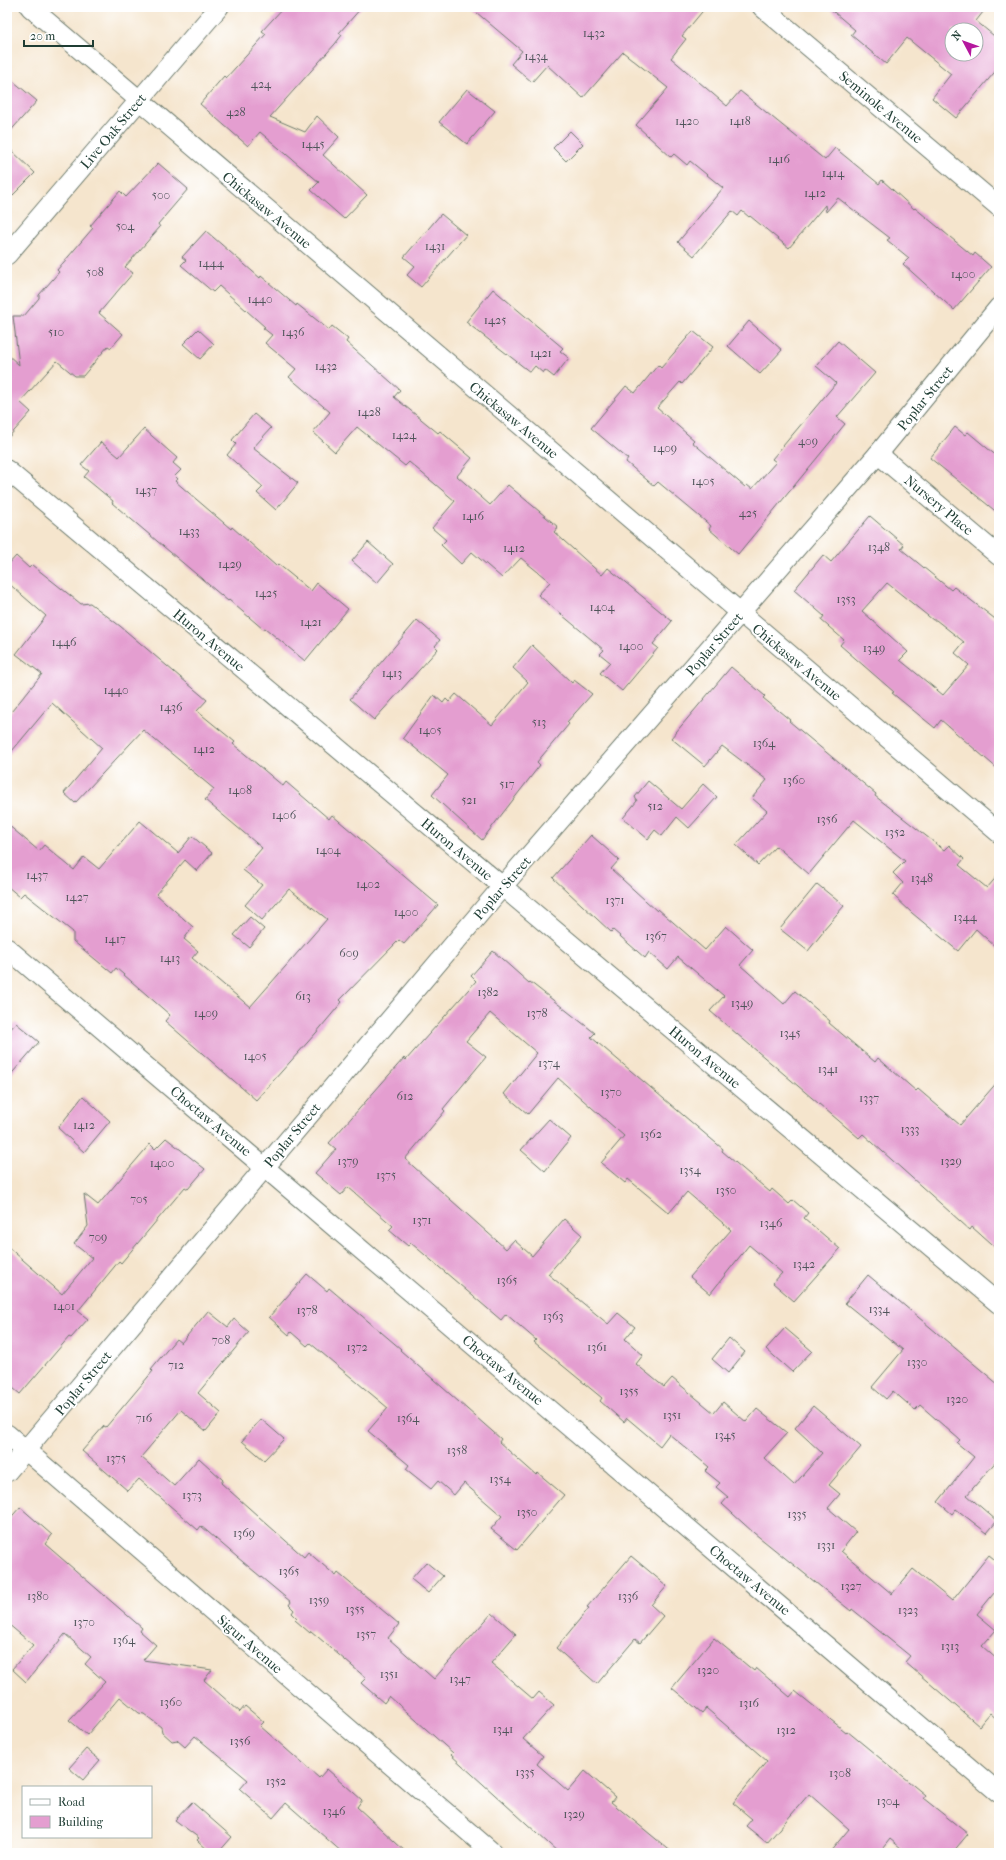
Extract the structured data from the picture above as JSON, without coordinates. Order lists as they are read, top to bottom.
{
  "streets": {
    "street": [
      "Seminole Avenue",
      "Live Oak Street",
      "Chickasaw Avenue",
      "Poplar Street",
      "Nursery Place",
      "Huron Avenue",
      "Choctaw Avenue",
      "Sigur Avenue"
    ]
  },
  "crossings": [
    ["Live Oak Street", "Chickasaw Avenue"],
    ["Chickasaw Avenue", "Poplar Street"],
    ["Poplar Street", "Nursery Place"],
    ["Poplar Street", "Huron Avenue"],
    ["Poplar Street", "Choctaw Avenue"],
    ["Poplar Street", "Sigur Avenue"]
  ],
  "house_numbers": [
    "1432",
    "1434",
    "424",
    "428",
    "1420",
    "1418",
    "1445",
    "1416",
    "1414",
    "1412",
    "500",
    "504",
    "1431",
    "1444",
    "508",
    "1400",
    "1440",
    "1425",
    "510",
    "1436",
    "1421",
    "1432",
    "1428",
    "1424",
    "409",
    "1409",
    "1405",
    "1437",
    "425",
    "1416",
    "1433",
    "1348",
    "1412",
    "1429",
    "1425",
    "1353",
    "1404",
    "1421",
    "1446",
    "1400",
    "1349",
    "1413",
    "1440",
    "1436",
    "513",
    "1405",
    "1364",
    "1412",
    "1360",
    "517",
    "1408",
    "521",
    "512",
    "1406",
    "1356",
    "1352",
    "1404",
    "1437",
    "1348",
    "1402",
    "1427",
    "1371",
    "1400",
    "1344",
    "1367",
    "1417",
    "609",
    "1413",
    "1382",
    "613",
    "1349",
    "1409",
    "1378",
    "1345",
    "1405",
    "1374",
    "1341",
    "1370",
    "612",
    "1337",
    "1412",
    "1333",
    "1362",
    "1379",
    "1329",
    "1400",
    "1354",
    "1375",
    "1350",
    "705",
    "1371",
    "1346",
    "709",
    "1342",
    "1365",
    "1401",
    "1334",
    "1378",
    "1363",
    "708",
    "1372",
    "1361",
    "1330",
    "712",
    "1355",
    "1320",
    "1351",
    "716",
    "1364",
    "1345",
    "1358",
    "1375",
    "1354",
    "1373",
    "1350",
    "1335",
    "1369",
    "1331",
    "1365",
    "1327",
    "1380",
    "1336",
    "1359",
    "1355",
    "1323",
    "1370",
    "1357",
    "1364",
    "1313",
    "1320",
    "1351",
    "1347",
    "1360",
    "1316",
    "1341",
    "1312",
    "1356",
    "1335",
    "1308",
    "1352",
    "1304",
    "1346",
    "1329"
  ],
  "legend": ["Road", "Building"],
  "scale_bar": "20 m",
  "north": "top left"
}
